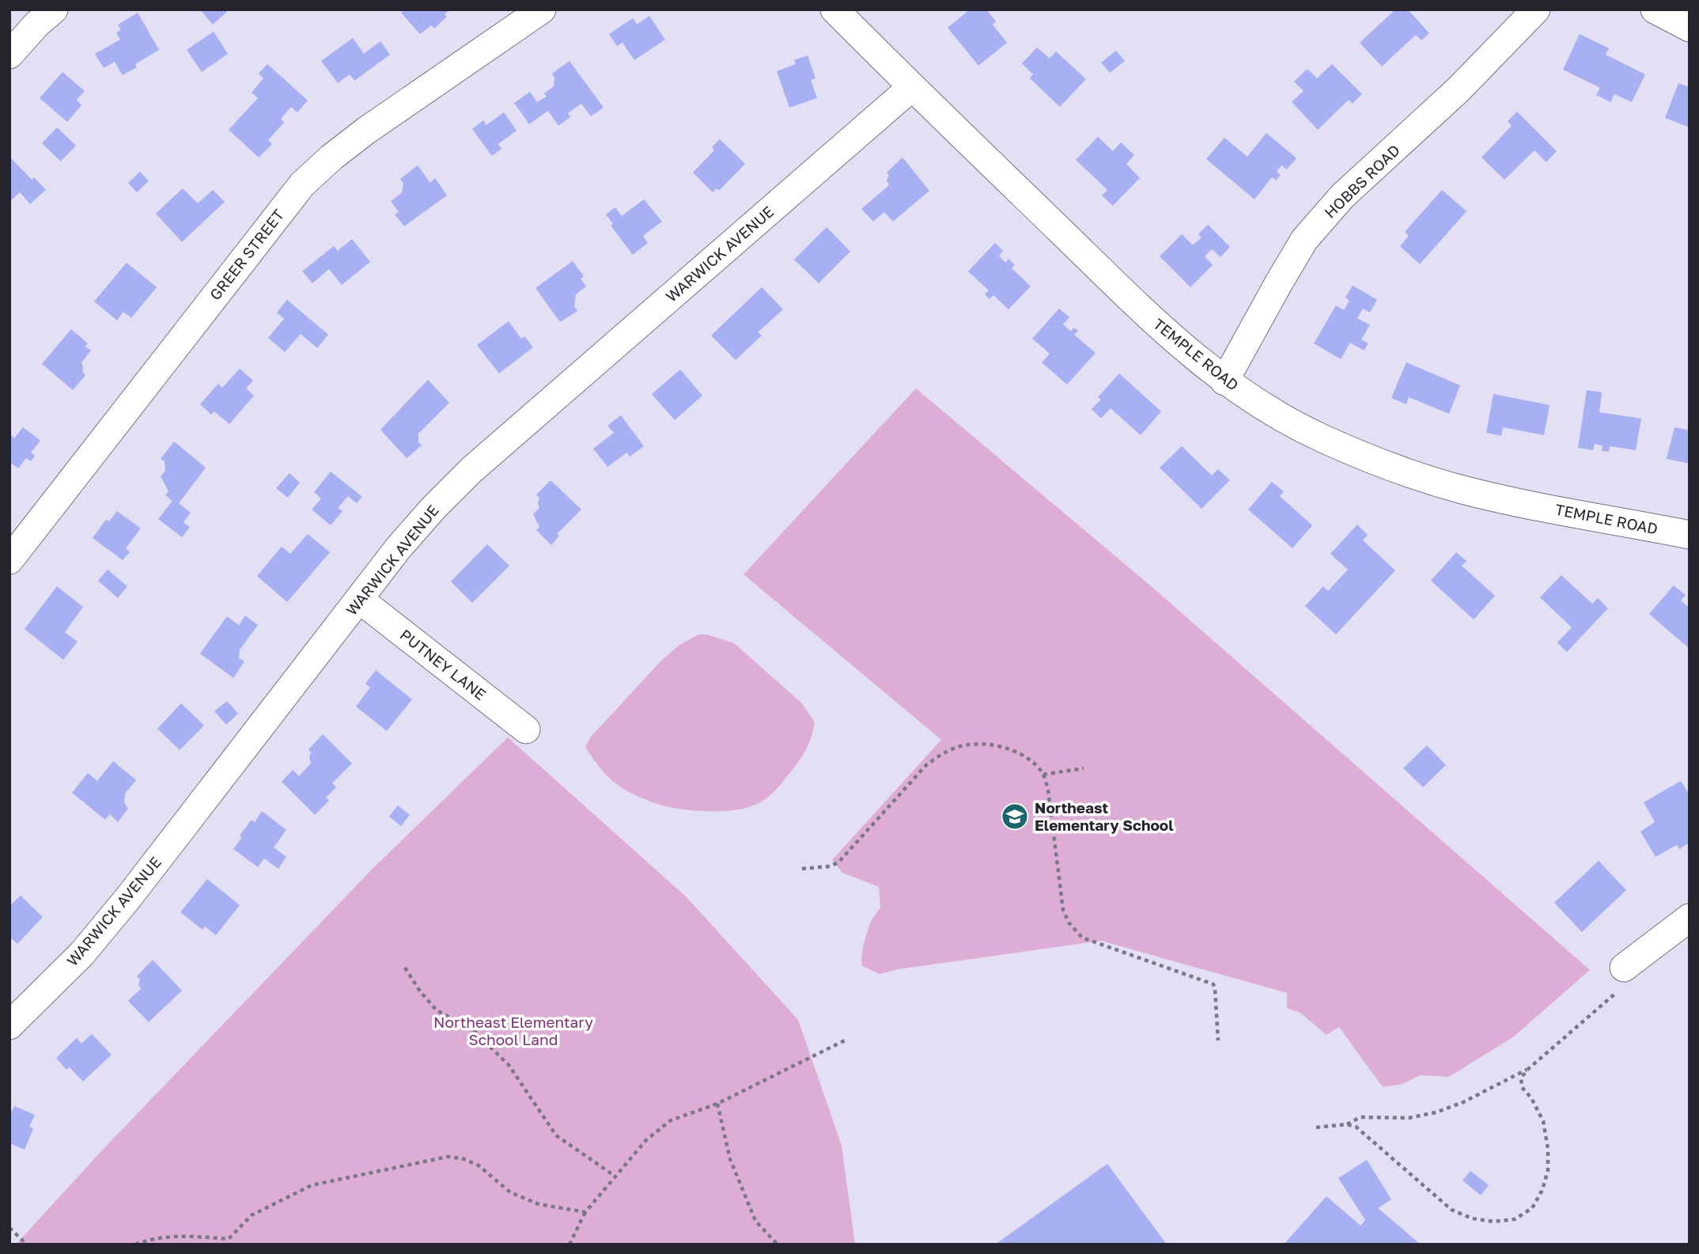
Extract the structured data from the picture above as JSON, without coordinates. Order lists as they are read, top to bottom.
{
  "streets": {
    "street": [
      "HOBBS ROAD",
      "WARWICK AVENUE",
      "GREER STREET",
      "TEMPLE ROAD",
      "PUTNEY LANE"
    ]
  },
  "crossings": [
    ["HOBBS ROAD", "TEMPLE ROAD"],
    ["WARWICK AVENUE", "TEMPLE ROAD"],
    ["WARWICK AVENUE", "PUTNEY LANE"]
  ],
  "parks": ["Northeast Elementary School Land"],
  "places": {
    "school or university": ["Northeast Elementary School"]
  }
}
